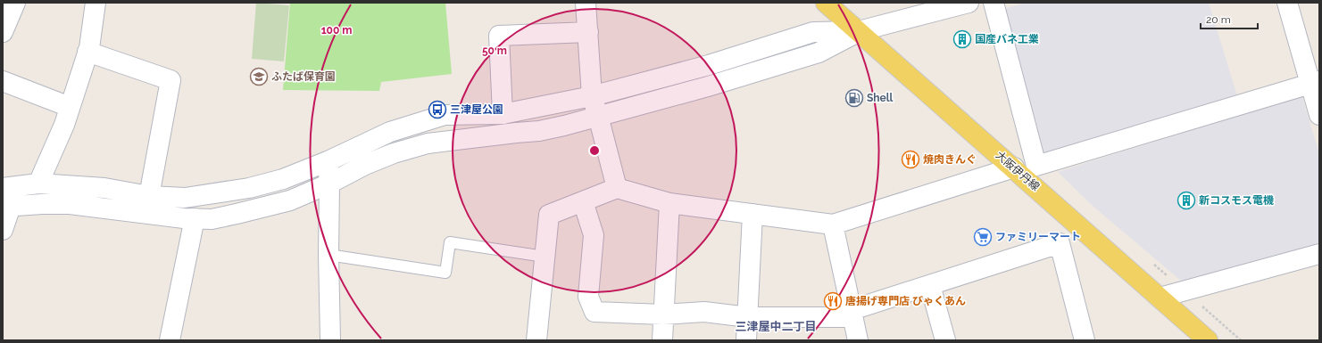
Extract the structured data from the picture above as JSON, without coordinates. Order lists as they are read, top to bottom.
{
  "streets": {
    "main road": ["大阪伊丹線"]
  },
  "districts": ["三津屋中二丁目"],
  "places": {
    "building": ["国産バネ工業", "新コスモス電機"],
    "school or university": ["ふたば保育園"],
    "fuel station": ["Shell"],
    "bus stop": ["三津屋公園"],
    "restaurant": ["焼肉きんぐ", "唐揚げ専門店 びゃくあん"],
    "supermarket": ["ファミリーマート"]
  },
  "scale_bar": "20 m",
  "rings": ["100 m", "50 m"]
}
